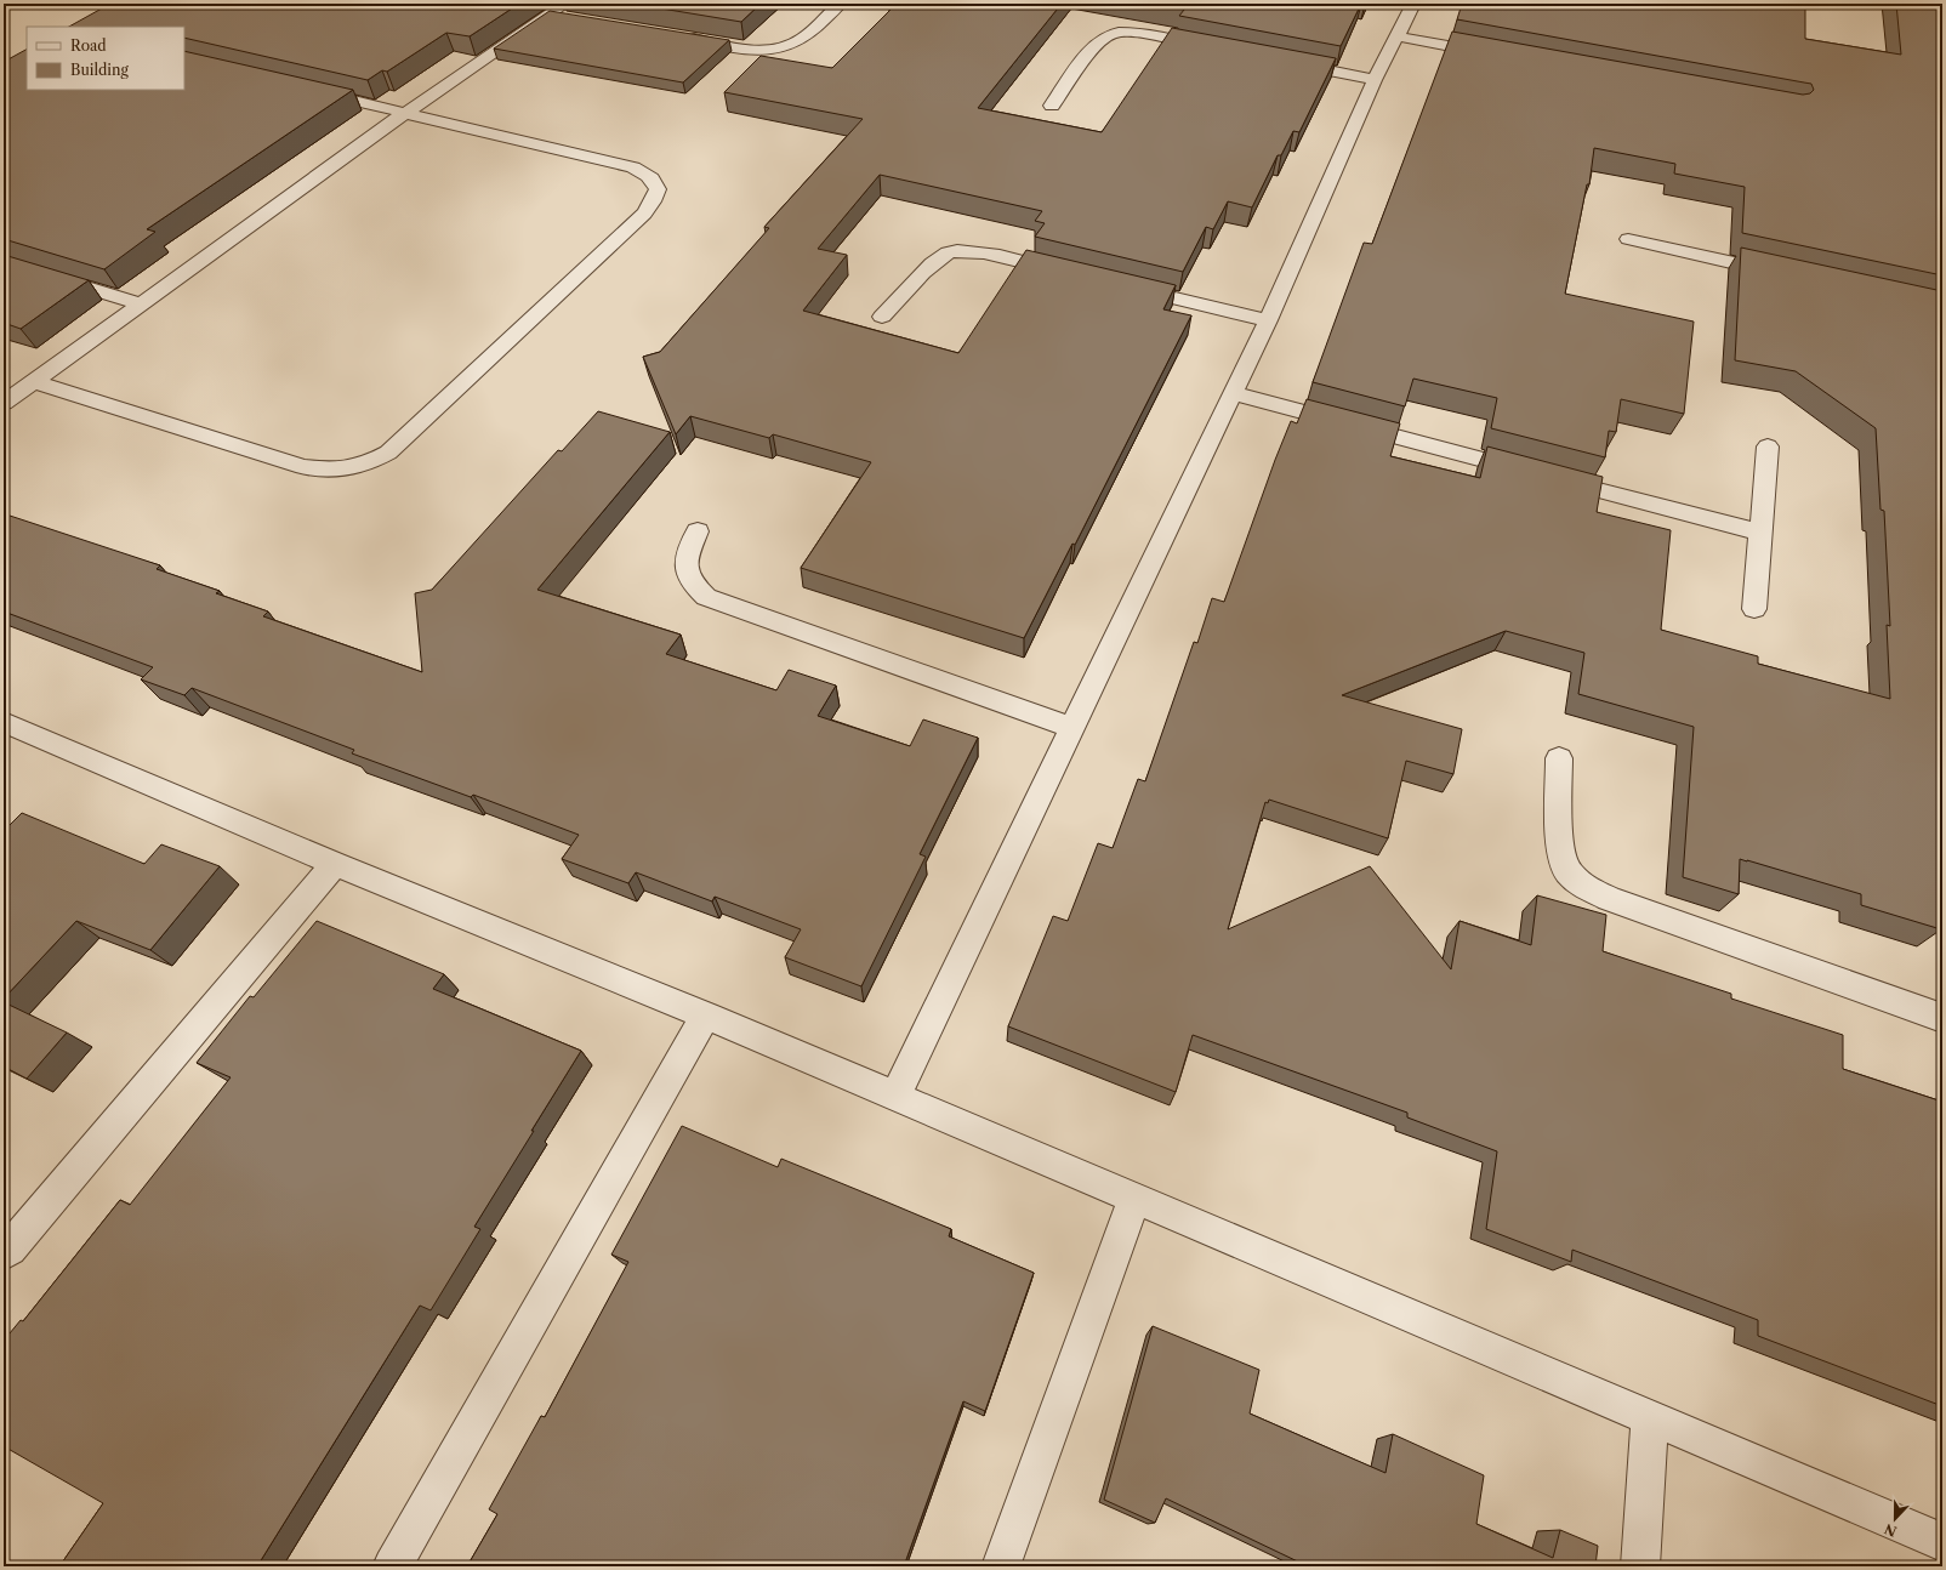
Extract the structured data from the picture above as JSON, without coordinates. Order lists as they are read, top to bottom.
{
  "legend": ["Road", "Building"],
  "north": "bottom"
}
